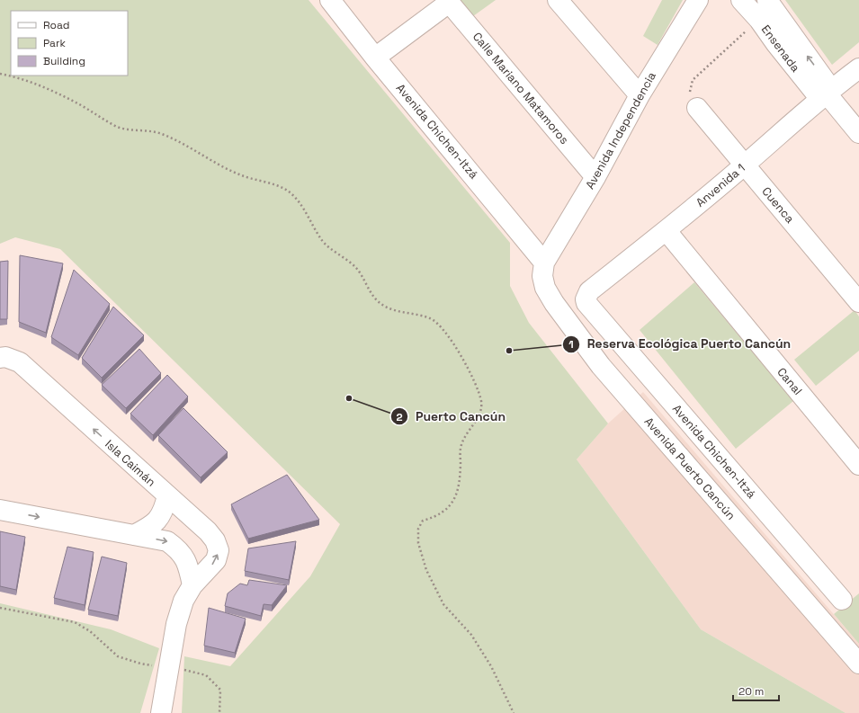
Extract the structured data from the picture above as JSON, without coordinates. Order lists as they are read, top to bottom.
{
  "streets": {
    "street": [
      "Ensenada",
      "Calle Mariano Matamoros",
      "Avenida Independencia",
      "Avenida Chichen-Itzá",
      "Anvenida 1",
      "Cuenca",
      "Canal",
      "Isla Caimán",
      "Avenida Puerto Cancún"
    ]
  },
  "crossings": [
    ["Ensenada", "Anvenida 1"],
    ["Calle Mariano Matamoros", "Avenida Independencia"],
    ["Avenida Independencia", "Avenida Chichen-Itzá"],
    ["Avenida Independencia", "Avenida Puerto Cancún"],
    ["Avenida Chichen-Itzá", "Anvenida 1"],
    ["Avenida Chichen-Itzá", "Avenida Puerto Cancún"],
    ["Anvenida 1", "Cuenca"],
    ["Anvenida 1", "Canal"]
  ],
  "one_way": ["Isla Caimán"],
  "places": ["Reserva Ecológica Puerto Cancún", "Puerto Cancún"],
  "legend": ["Road", "Park", "Building"],
  "scale_bar": "20 m"
}
